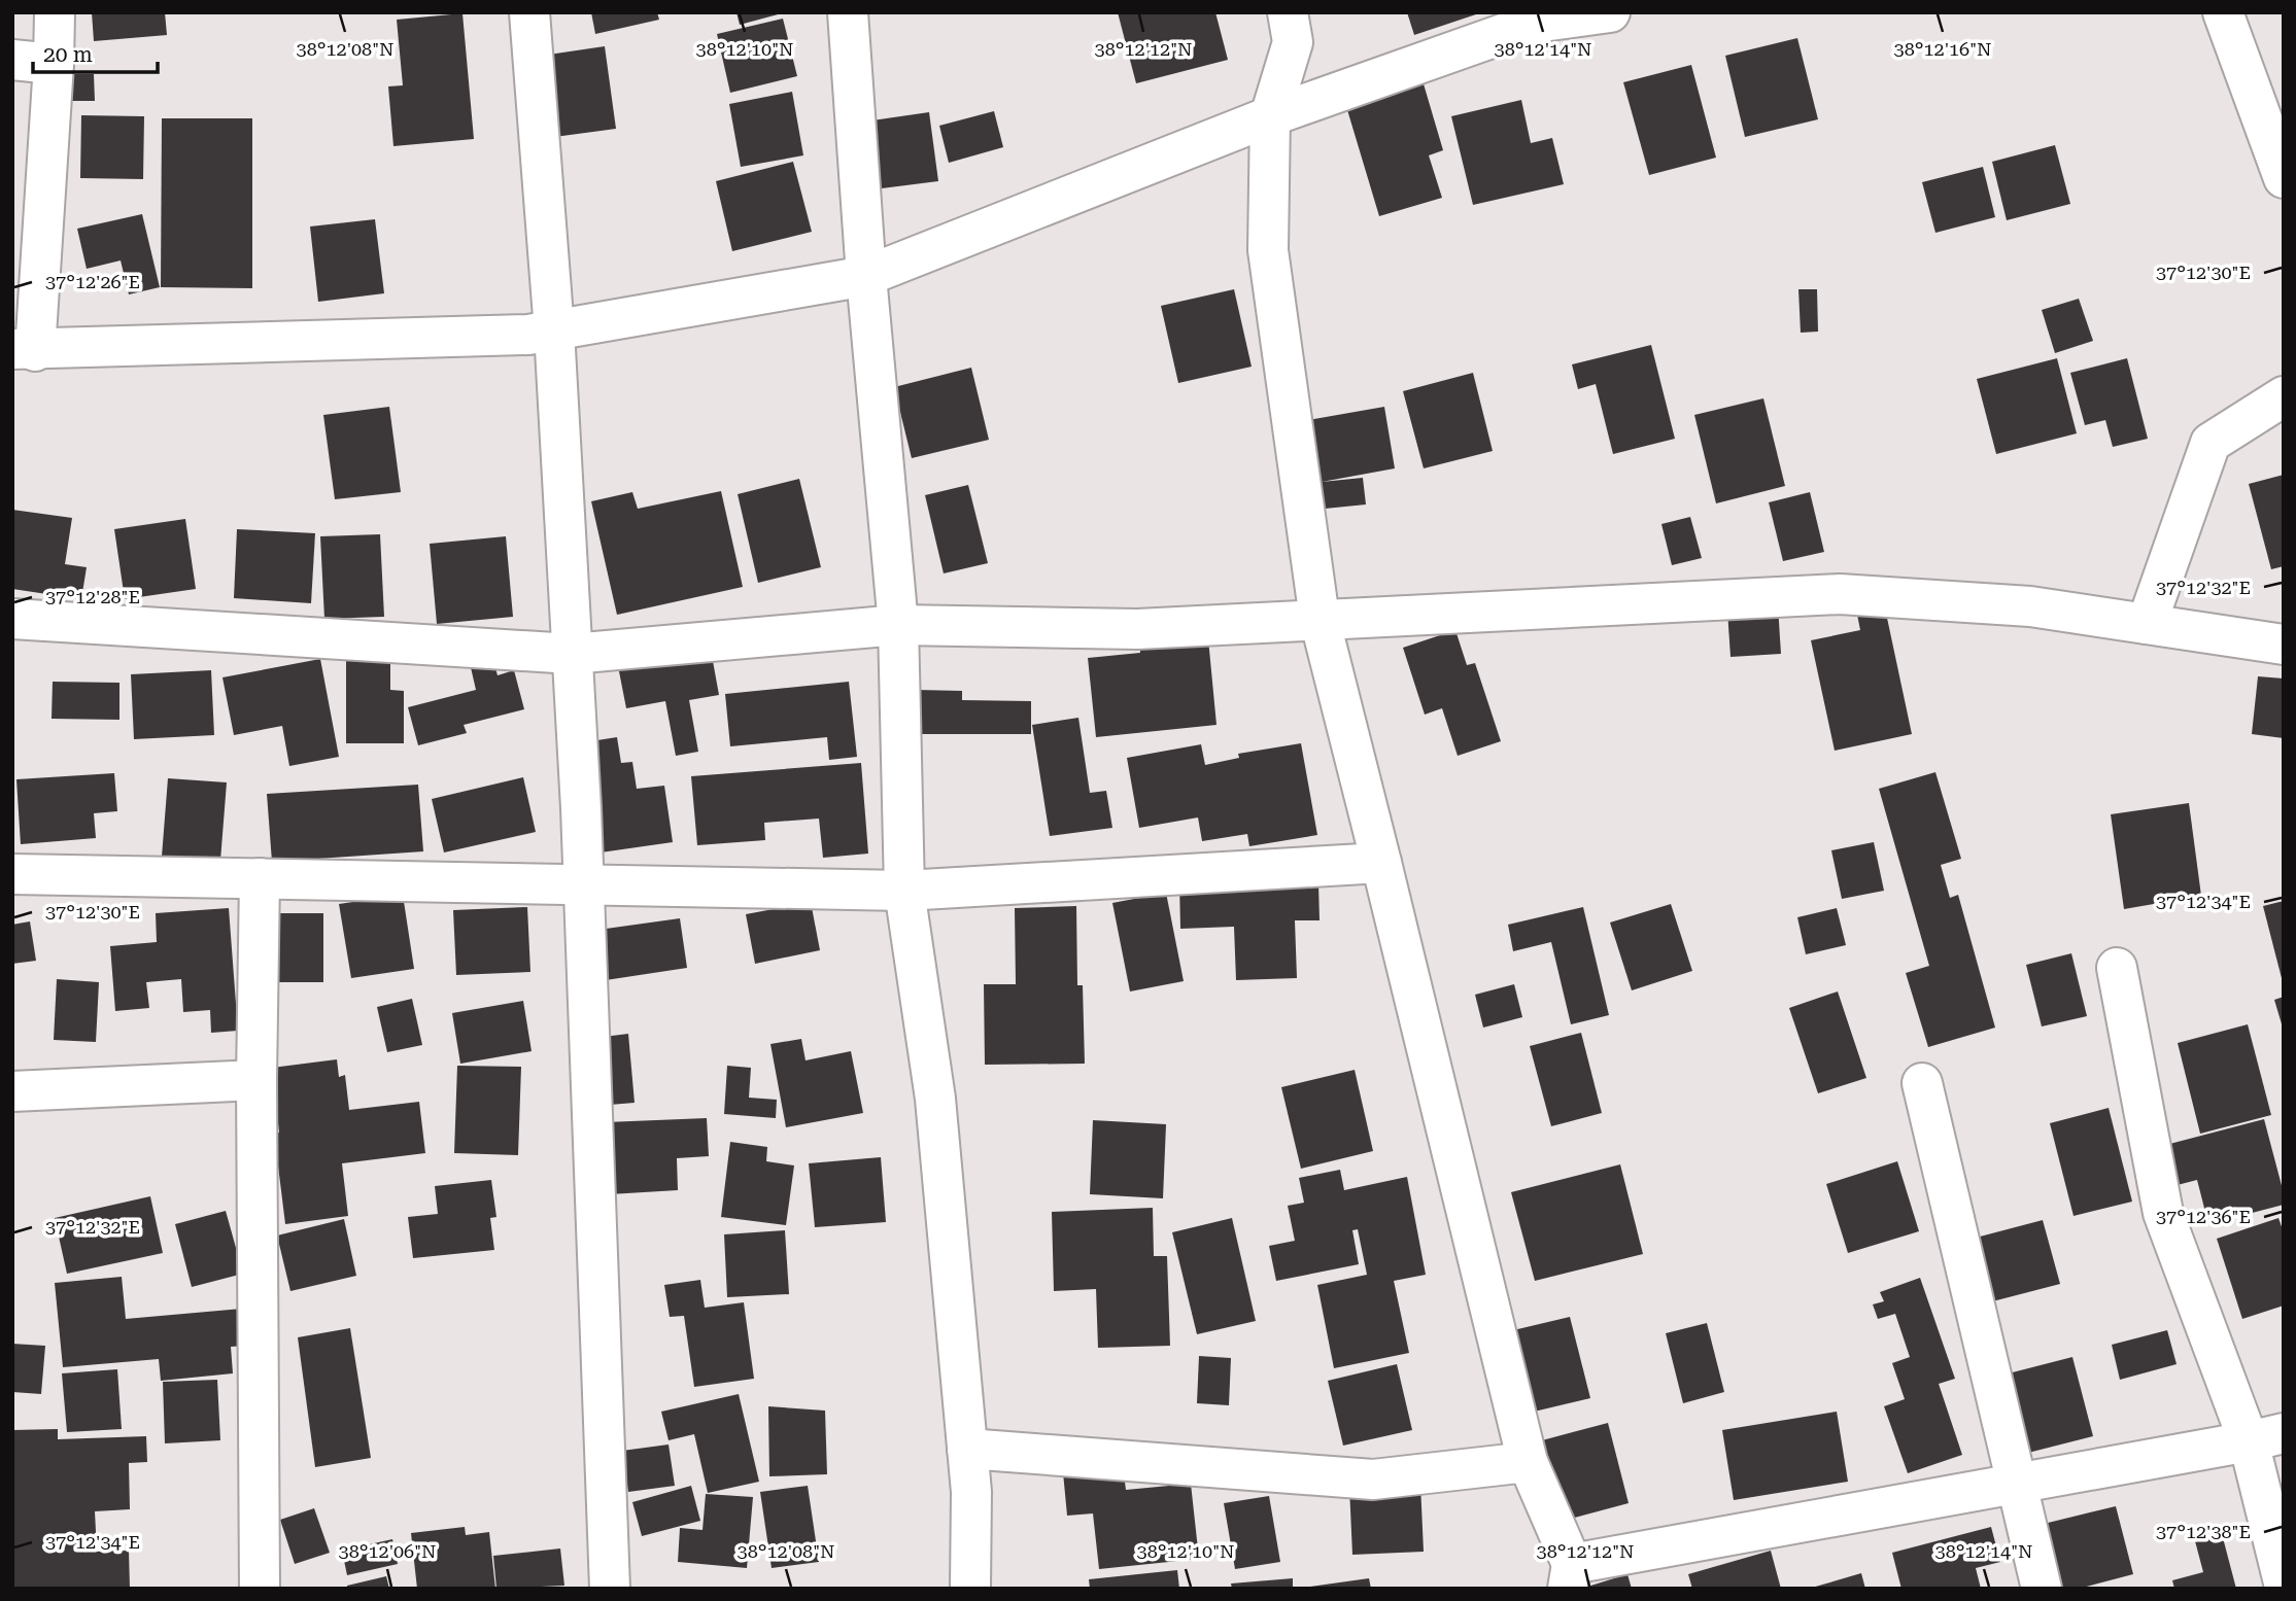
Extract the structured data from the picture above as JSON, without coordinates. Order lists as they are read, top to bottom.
{
  "scale_bar": "20 m",
  "coordinates": [
    "38°12'08\"N",
    "38°12'10\"N",
    "38°12'12\"N",
    "38°12'14\"N",
    "38°12'16\"N",
    "37°12'30\"E",
    "37°12'26\"E",
    "37°12'32\"E",
    "37°12'28\"E",
    "37°12'34\"E",
    "37°12'36\"E",
    "37°12'38\"E",
    "38°12'06\"N"
  ]
}
